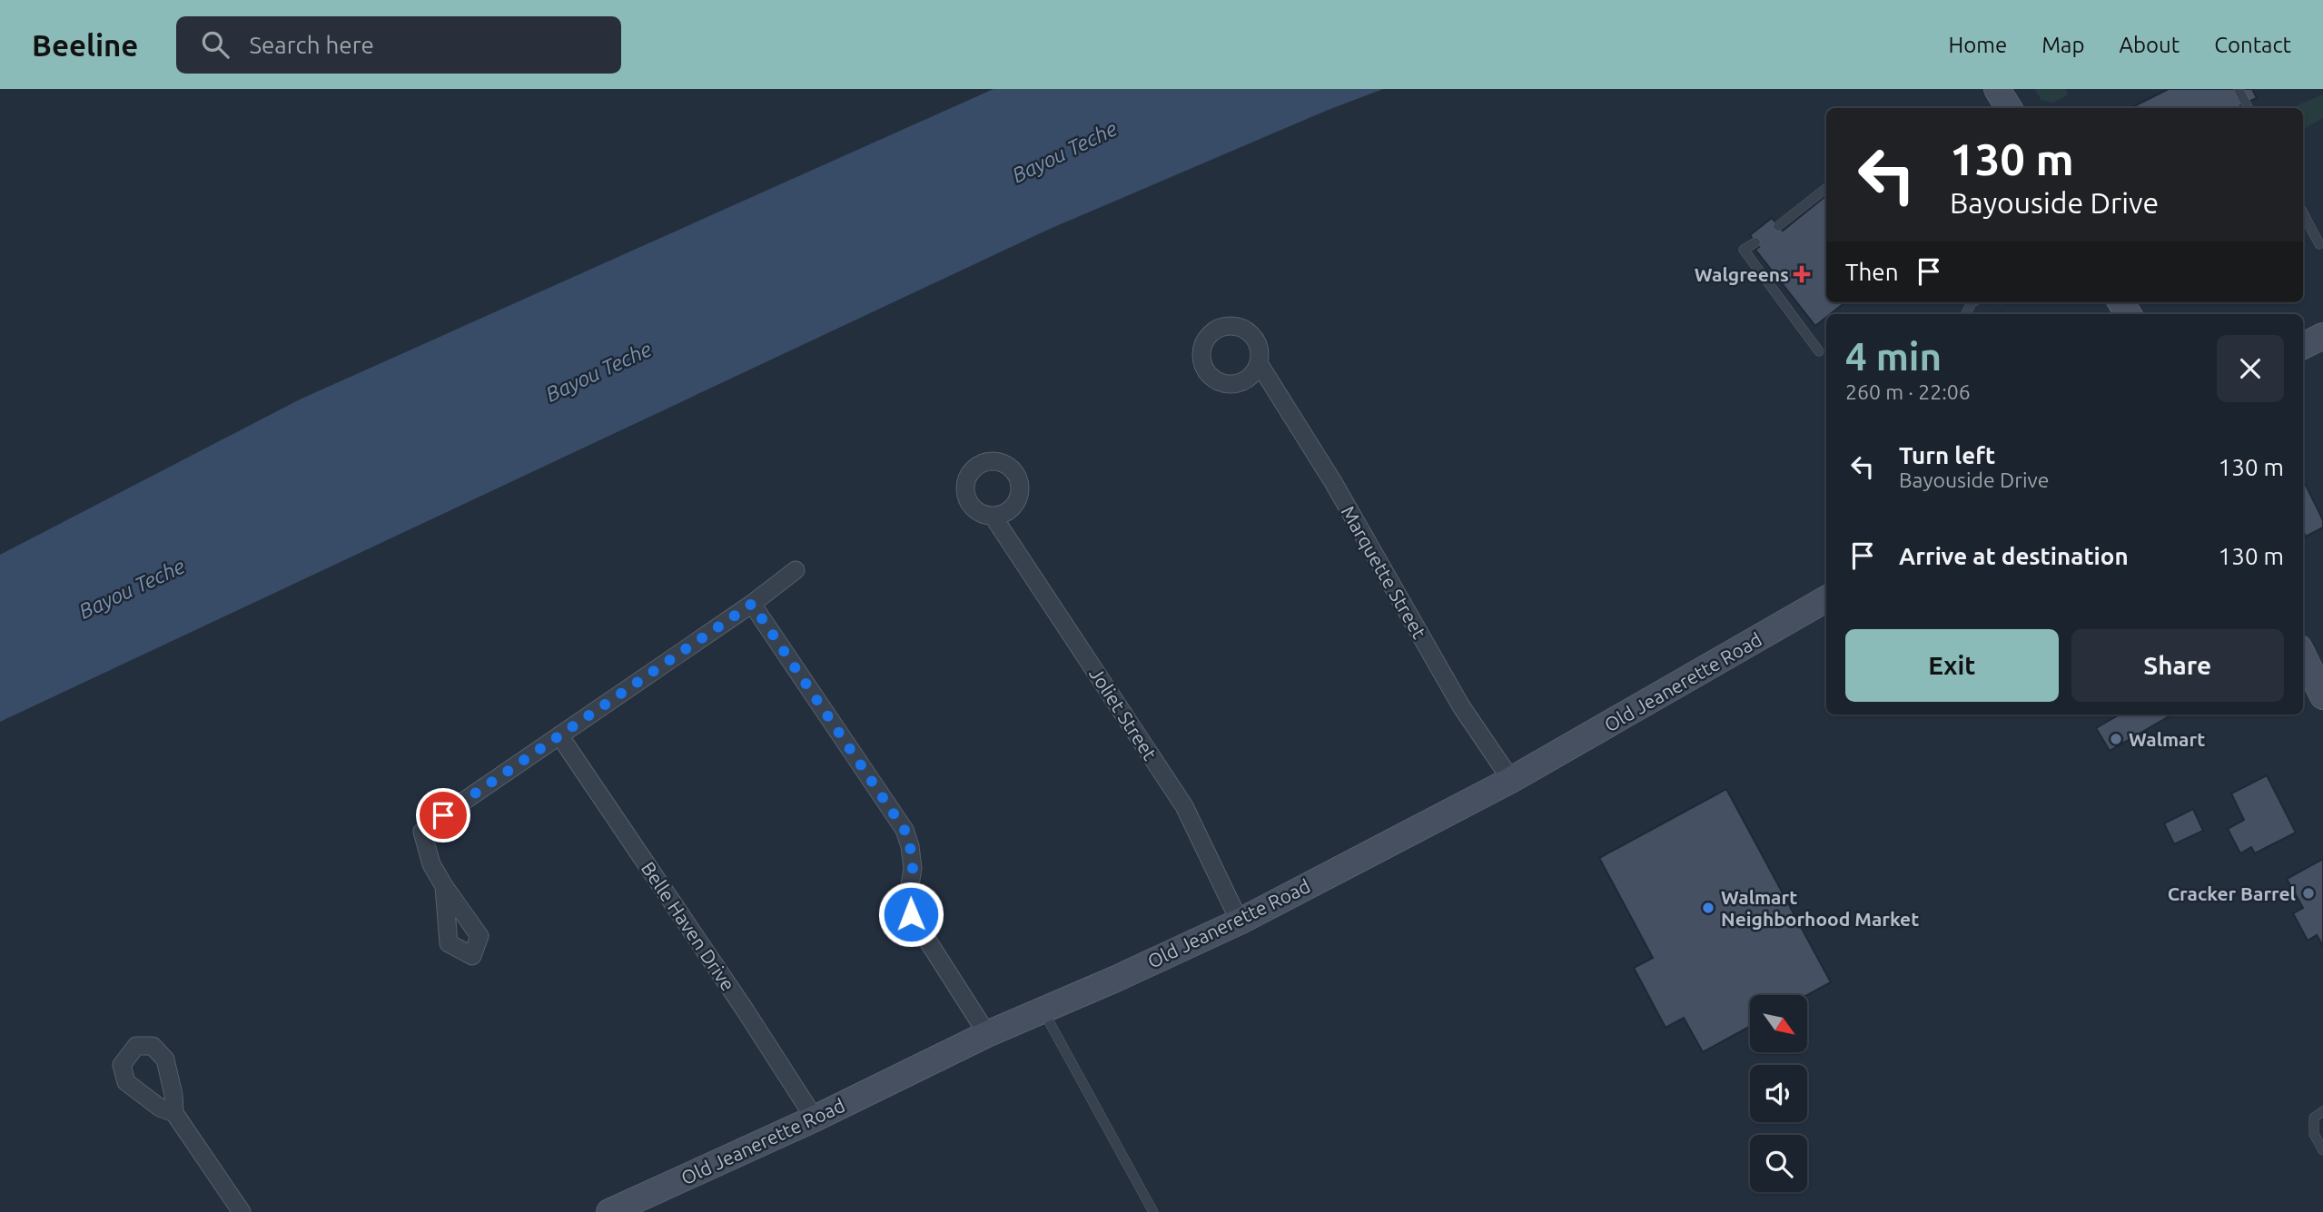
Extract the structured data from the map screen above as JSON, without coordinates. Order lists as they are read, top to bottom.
{
  "streets": {
    "main road": ["Old Jeanerette Road"],
    "street": ["Marquette Street", "Joliet Street", "Belle Haven Drive"]
  },
  "crossings": [
    ["Marquette Street", "Old Jeanerette Road"],
    ["Old Jeanerette Road", "Joliet Street"],
    ["Old Jeanerette Road", "Belle Haven Drive"]
  ],
  "water": ["Bayou Teche"],
  "places": {
    "health": ["Walgreens"],
    "other": ["Walmart", "Cracker Barrel", "Walmart Neighborhood Market"]
  },
  "north": "bottom right",
  "page": {
    "header": "Beeline",
    "search": "Search here",
    "nav": [
      "Home",
      "Map",
      "About",
      "Contact"
    ],
    "turn": ["130 m", "Bayouside Drive"],
    "then": "Then",
    "heading": ["4 min", "260 m · 22:06"],
    "list": [
      {
        "name": "Turn left",
        "note": "Bayouside Drive",
        "value": "130 m"
      },
      {
        "name": "Arrive at destination",
        "value": "130 m"
      }
    ],
    "buttons": ["Exit", "Share"]
  }
}
